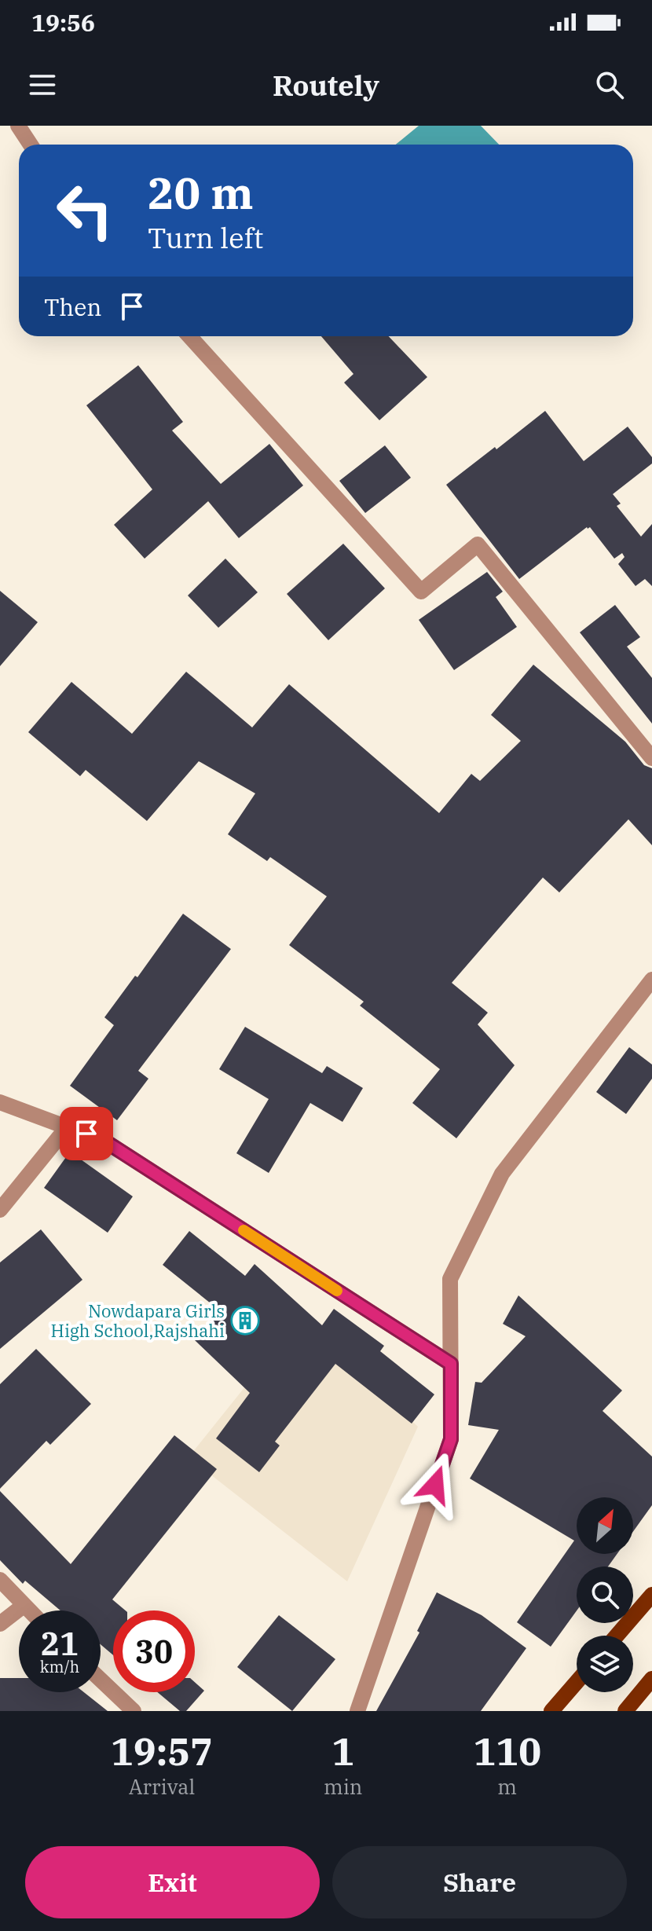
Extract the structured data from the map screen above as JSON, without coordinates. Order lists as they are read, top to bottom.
{
  "places": {
    "building": ["Nowdapara Girls High School,Rajshahi"]
  },
  "north": "top right",
  "page": {
    "status": "19:56",
    "header": "Routely",
    "turn": ["20 m", "Turn left"],
    "then": "Then",
    "speed": "21 km/h",
    "limit": "30",
    "eta": [
      "19:57",
      "Arrival",
      "1",
      "min",
      "110",
      "m"
    ],
    "buttons": ["Exit", "Share"]
  }
}
